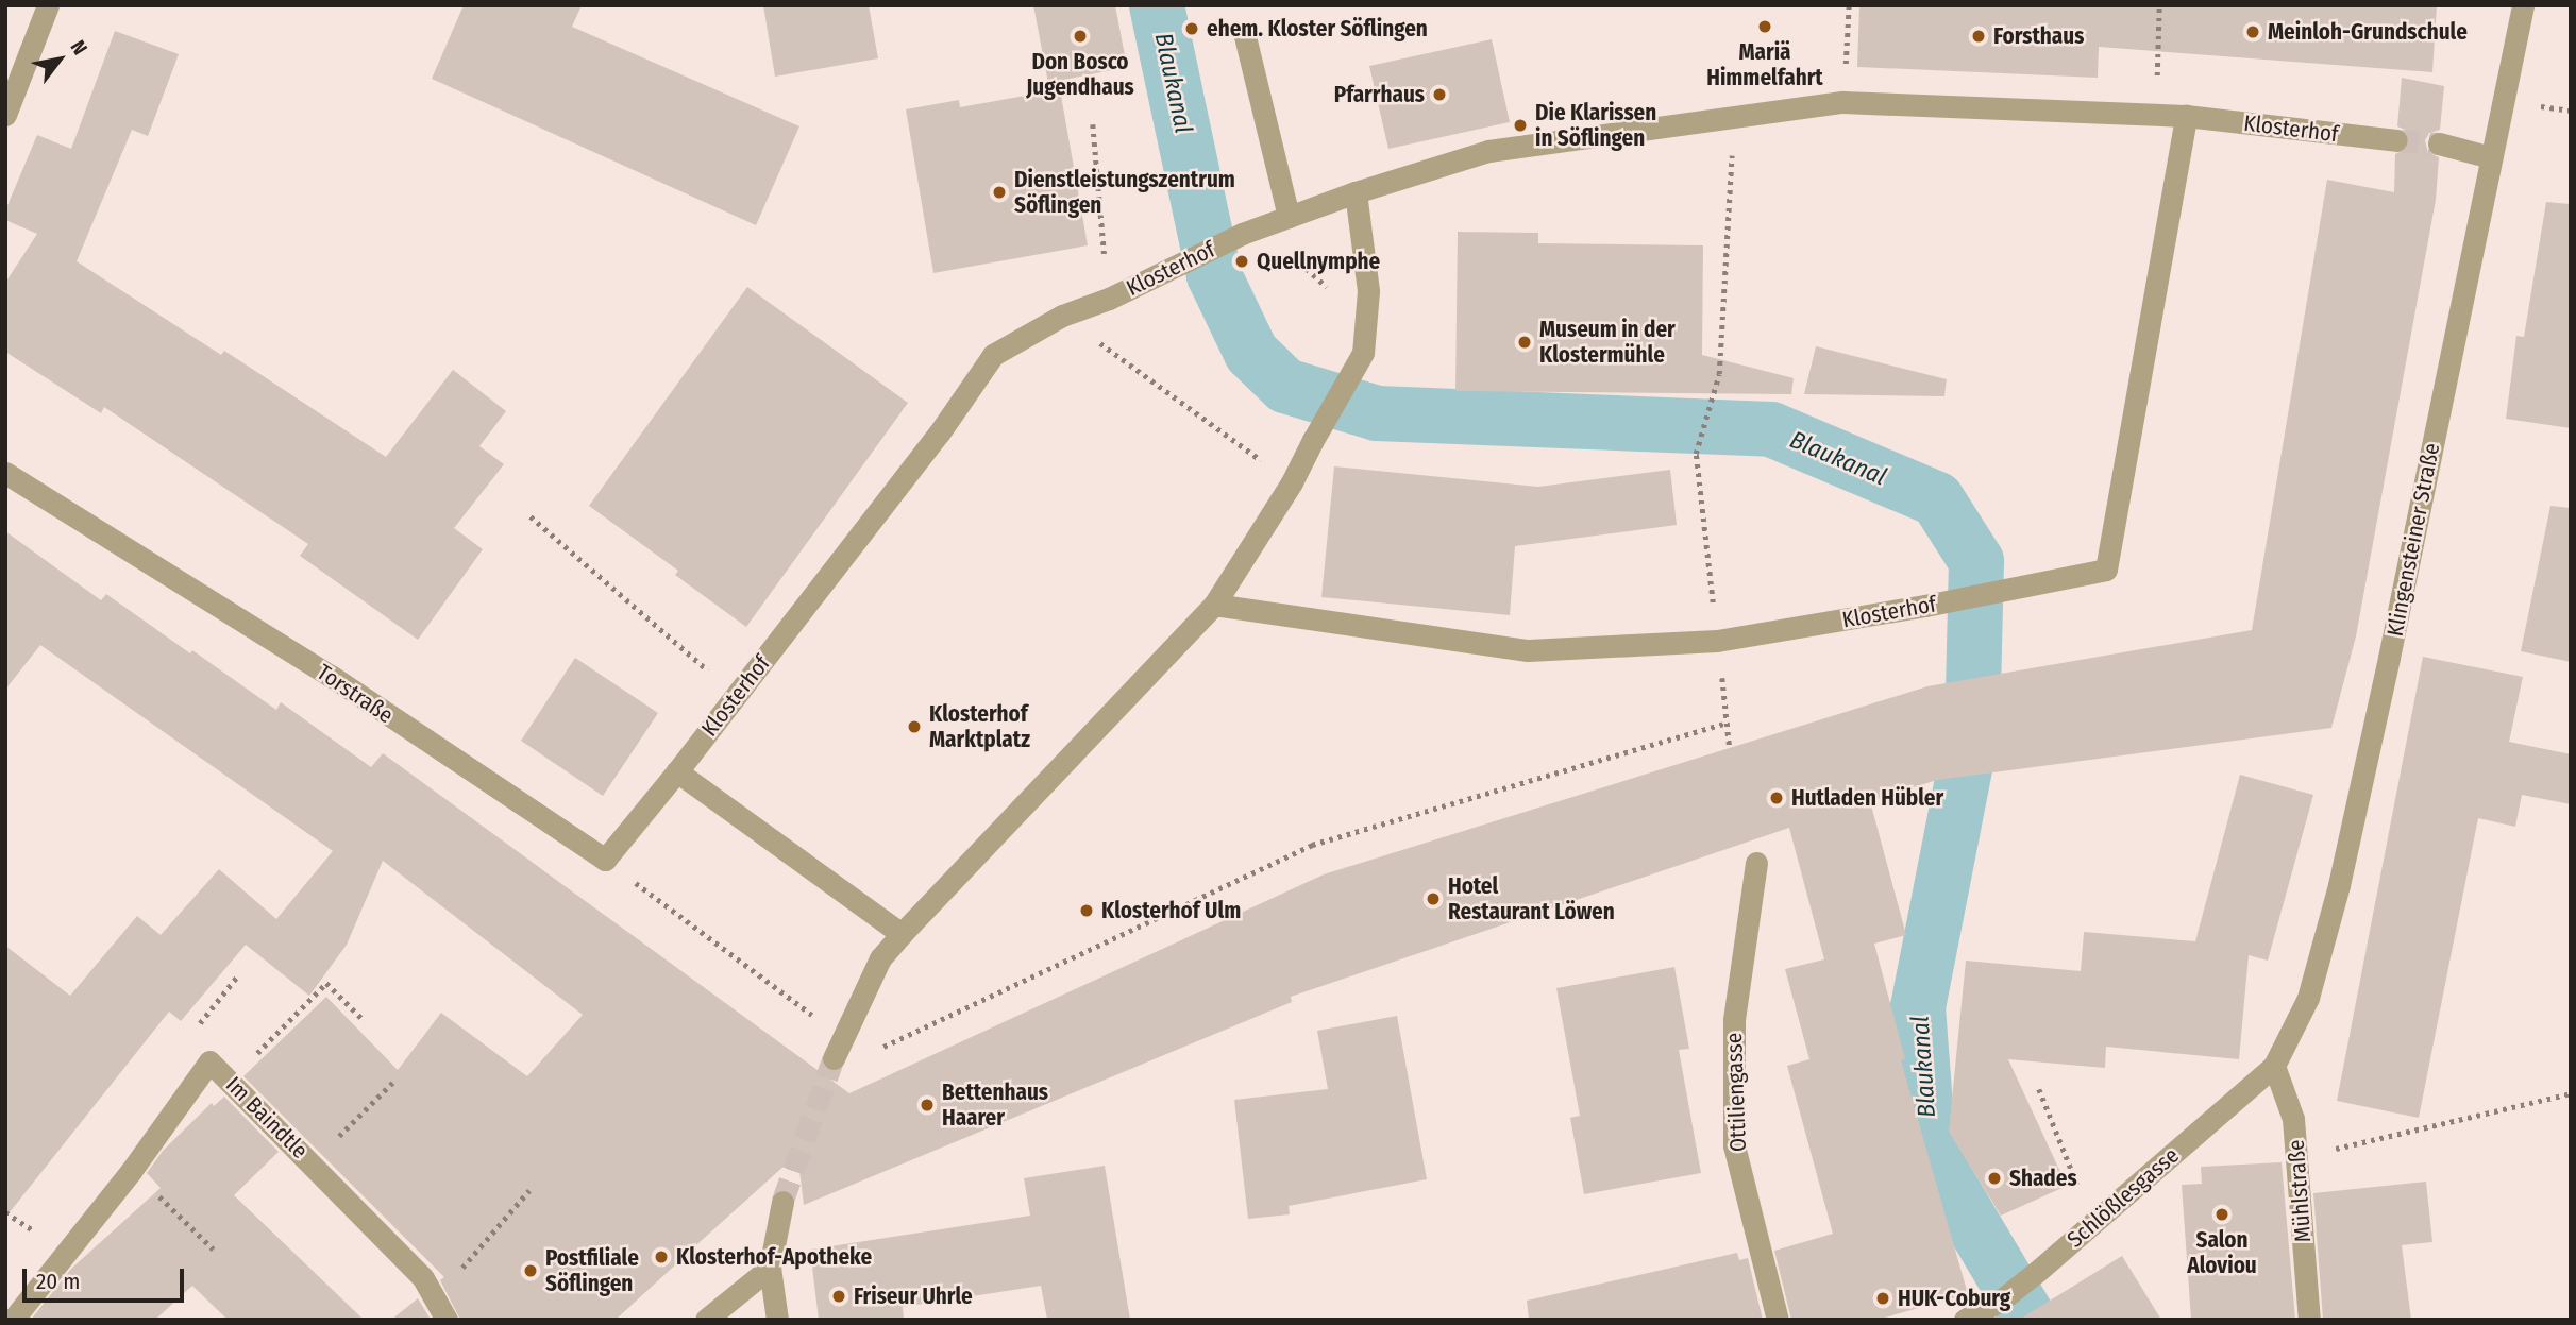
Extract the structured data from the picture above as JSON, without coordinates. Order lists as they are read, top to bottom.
{
  "streets": {
    "street": [
      "Klosterhof",
      "Klingensteiner Straße",
      "Torstraße",
      "Ottiliengasse",
      "Im Baindtle",
      "Mühlstraße",
      "Schlößlesgasse"
    ]
  },
  "crossings": [
    ["Klingensteiner Straße", "Mühlstraße"],
    ["Klingensteiner Straße", "Schlößlesgasse"],
    ["Mühlstraße", "Schlößlesgasse"]
  ],
  "water": ["Blaukanal"],
  "places": [
    "Mariä Himmelfahrt",
    "ehem. Kloster Söflingen",
    "Meinloh-Grundschule",
    "Don Bosco Jugendhaus",
    "Forsthaus",
    "Pfarrhaus",
    "Die Klarissen in Söflingen",
    "Dienstleistungszentrum Söflingen",
    "Quellnymphe",
    "Museum in der Klostermühle",
    "Klosterhof Marktplatz",
    "Hutladen Hübler",
    "Hotel Restaurant Löwen",
    "Klosterhof Ulm",
    "Bettenhaus Haarer",
    "Shades",
    "Salon Aloviou",
    "Klosterhof-Apotheke",
    "Postfiliale Söflingen",
    "Friseur Uhrle",
    "HUK-Coburg"
  ],
  "scale_bar": "20 m",
  "north": "top right"
}
